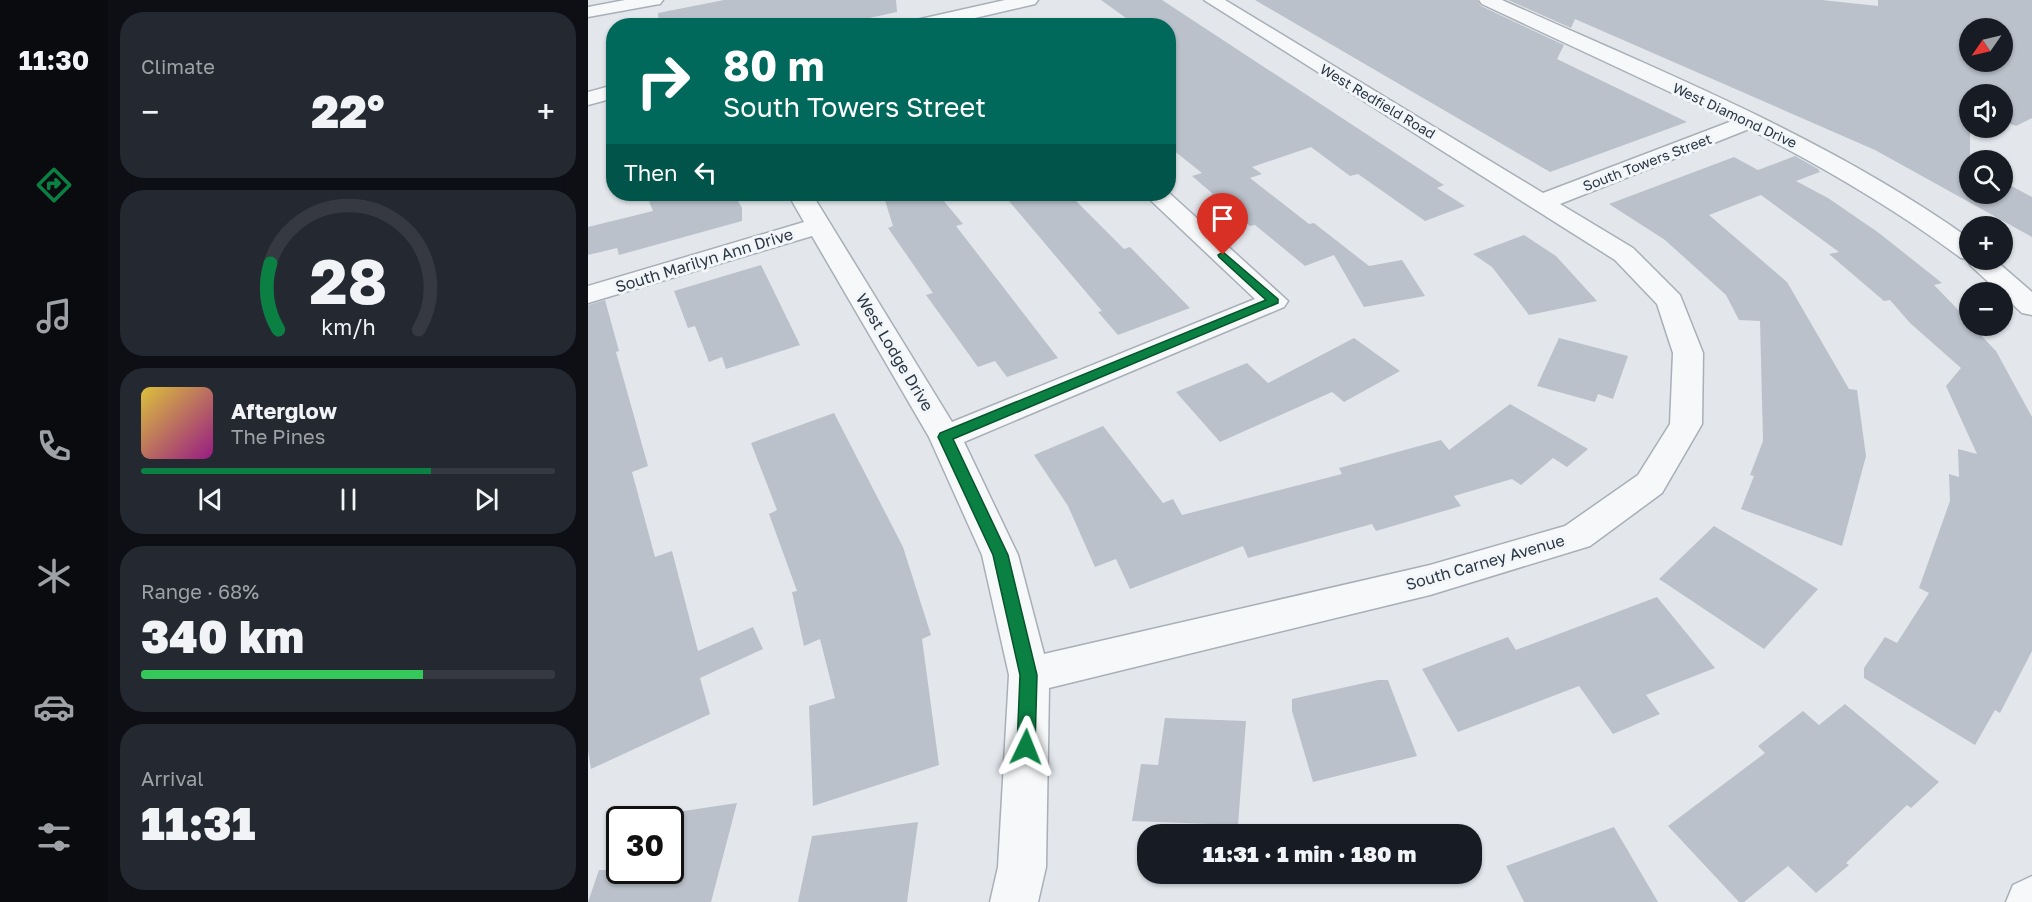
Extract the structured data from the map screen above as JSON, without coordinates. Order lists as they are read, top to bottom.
{
  "streets": {
    "street": [
      "West Redfield Road",
      "West Diamond Drive",
      "South Towers Street",
      "South Marilyn Ann Drive",
      "West Lodge Drive",
      "South Carney Avenue"
    ]
  },
  "crossings": [
    ["West Redfield Road", "South Towers Street"],
    ["West Redfield Road", "South Carney Avenue"],
    ["West Diamond Drive", "South Towers Street"],
    ["South Towers Street", "South Carney Avenue"],
    ["South Marilyn Ann Drive", "West Lodge Drive"],
    ["West Lodge Drive", "South Carney Avenue"]
  ],
  "north": "bottom left",
  "page": {
    "tabs": "11:30",
    "tile": [
      "Climate",
      ["Range · 68%", "340 km"],
      ["Arrival", "11:31"]
    ],
    "map_buttons": ["+", "−"],
    "turn": ["80 m", "South Towers Street"],
    "heat": ["−", "22°", "+"],
    "then": "Then",
    "song": ["Afterglow", "The Pines"],
    "limit": "30",
    "trip": "11:31 · 1 min · 180 m",
    "gauge": ["28", "km/h"]
  }
}
